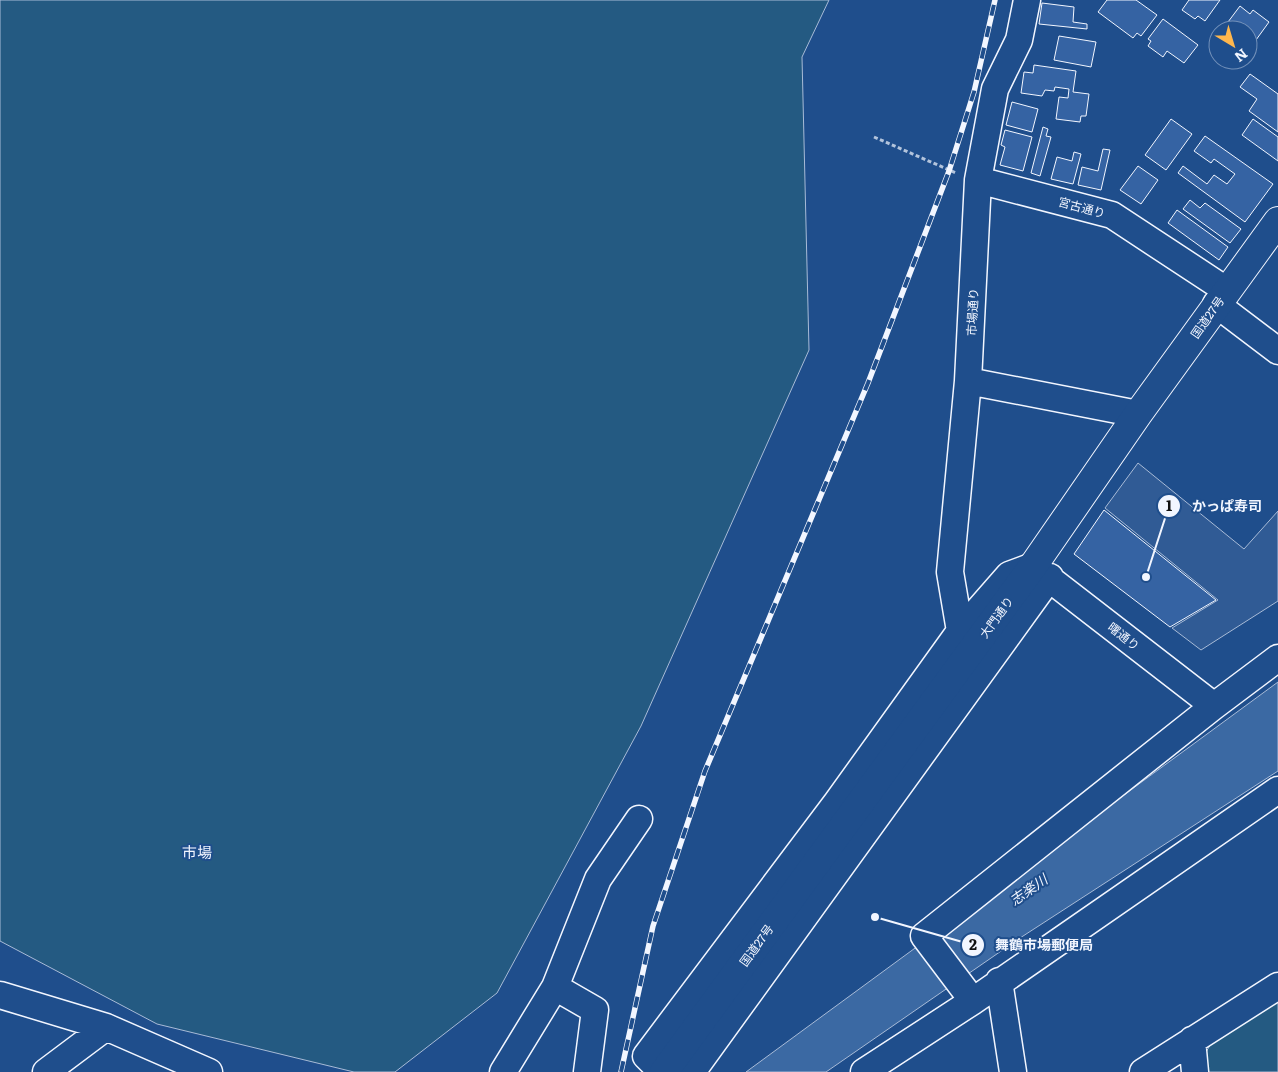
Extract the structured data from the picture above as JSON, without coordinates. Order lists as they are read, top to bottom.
{
  "streets": {
    "highway": ["国道27号", "大門通り"],
    "street": ["宮古通り", "市場通り", "曙通り"]
  },
  "crossings": [
    ["宮古通り", "市場通り"],
    ["宮古通り", "国道27号"],
    ["国道27号", "大門通り"],
    ["大門通り", "曙通り"]
  ],
  "districts": ["市場"],
  "water": ["志楽川"],
  "places": ["かっぱ寿司", "舞鶴市場郵便局"],
  "north": "bottom right"
}
